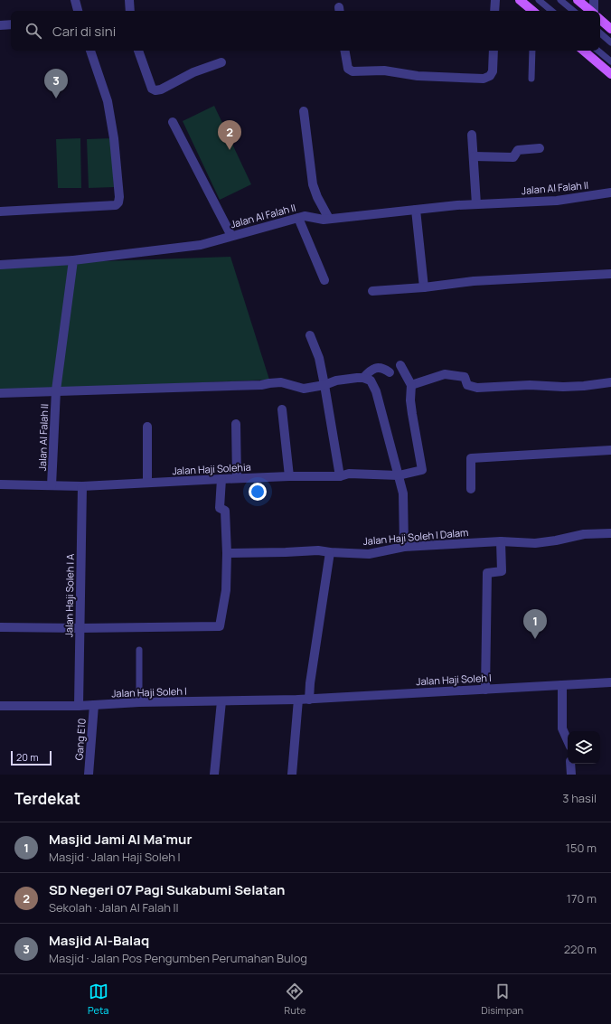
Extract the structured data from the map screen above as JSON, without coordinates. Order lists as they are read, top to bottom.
{
  "streets": {
    "street": [
      "Jalan Al Falah II",
      "Jalan Haji Solehia",
      "Jalan Haji Soleh I Dalam",
      "Jalan Haji Soleh I A",
      "Jalan Haji Soleh I",
      "Gang E10"
    ]
  },
  "crossings": [
    ["Jalan Al Falah II", "Jalan Haji Solehia"],
    ["Jalan Haji Solehia", "Jalan Haji Soleh I A"],
    ["Jalan Haji Soleh I A", "Jalan Haji Soleh I"],
    ["Jalan Haji Soleh I", "Gang E10"]
  ],
  "scale_bar": "20 m",
  "page": {
    "search": "Cari di sini",
    "pins": ["3", "2", "1"],
    "scale": "20 m",
    "heading": ["Terdekat", "3 hasil"],
    "list": [
      {
        "mark": "1",
        "name": "Masjid Jami Al Ma'mur",
        "note": "Masjid · Jalan Haji Soleh I",
        "value": "150 m"
      },
      {
        "mark": "2",
        "name": "SD Negeri 07 Pagi Sukabumi Selatan",
        "note": "Sekolah · Jalan Al Falah II",
        "value": "170 m"
      },
      {
        "mark": "3",
        "name": "Masjid Al-Balaq",
        "note": "Masjid · Jalan Pos Pengumben Perumahan Bulog",
        "value": "220 m"
      }
    ],
    "nav": ["Peta", "Rute", "Disimpan"]
  }
}
